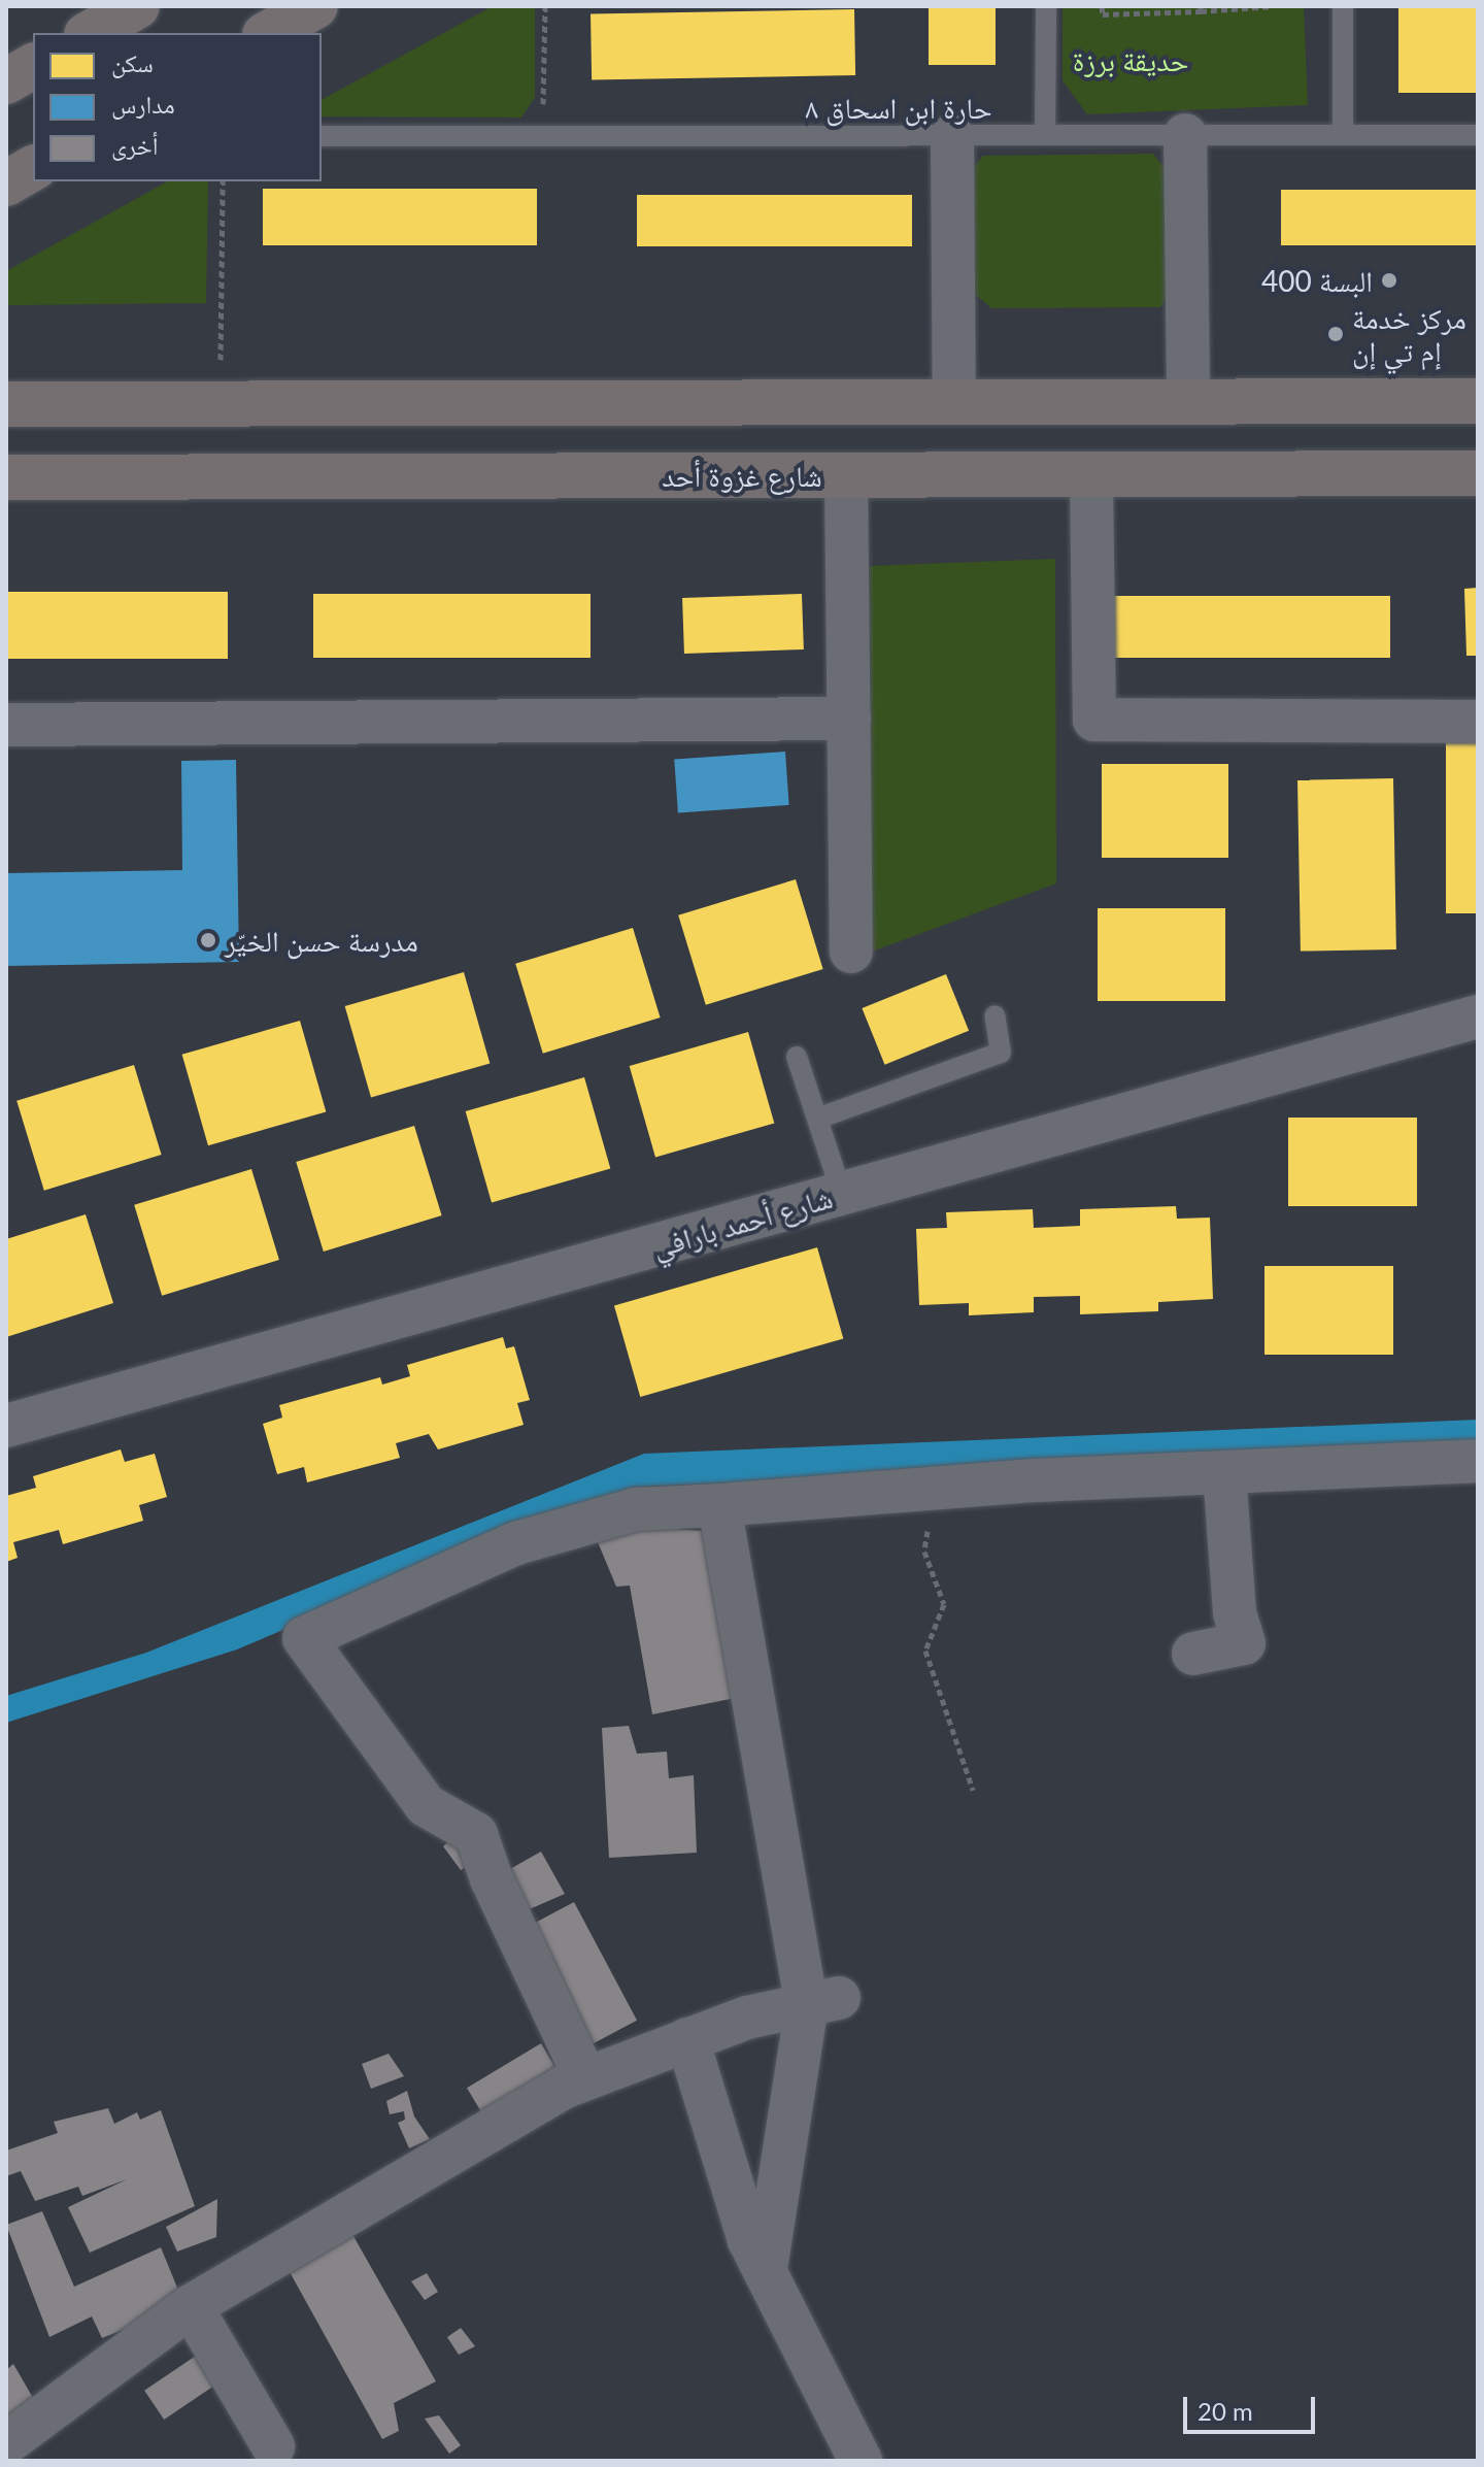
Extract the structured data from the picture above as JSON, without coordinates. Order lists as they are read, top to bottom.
{
  "streets": {
    "main road": ["شارع غزوة أحد"],
    "street": ["شارع أحمد بارافي"],
    "lane": ["حارة ابن اسحاق ٨"]
  },
  "parks": ["حديقة برزة"],
  "places": ["البسة 400", "مركز خدمة إم تي إن", "مدرسة حسن الخيّر"],
  "legend": ["سكن", "مدارس", "أخرى"],
  "scale_bar": "20 m"
}
